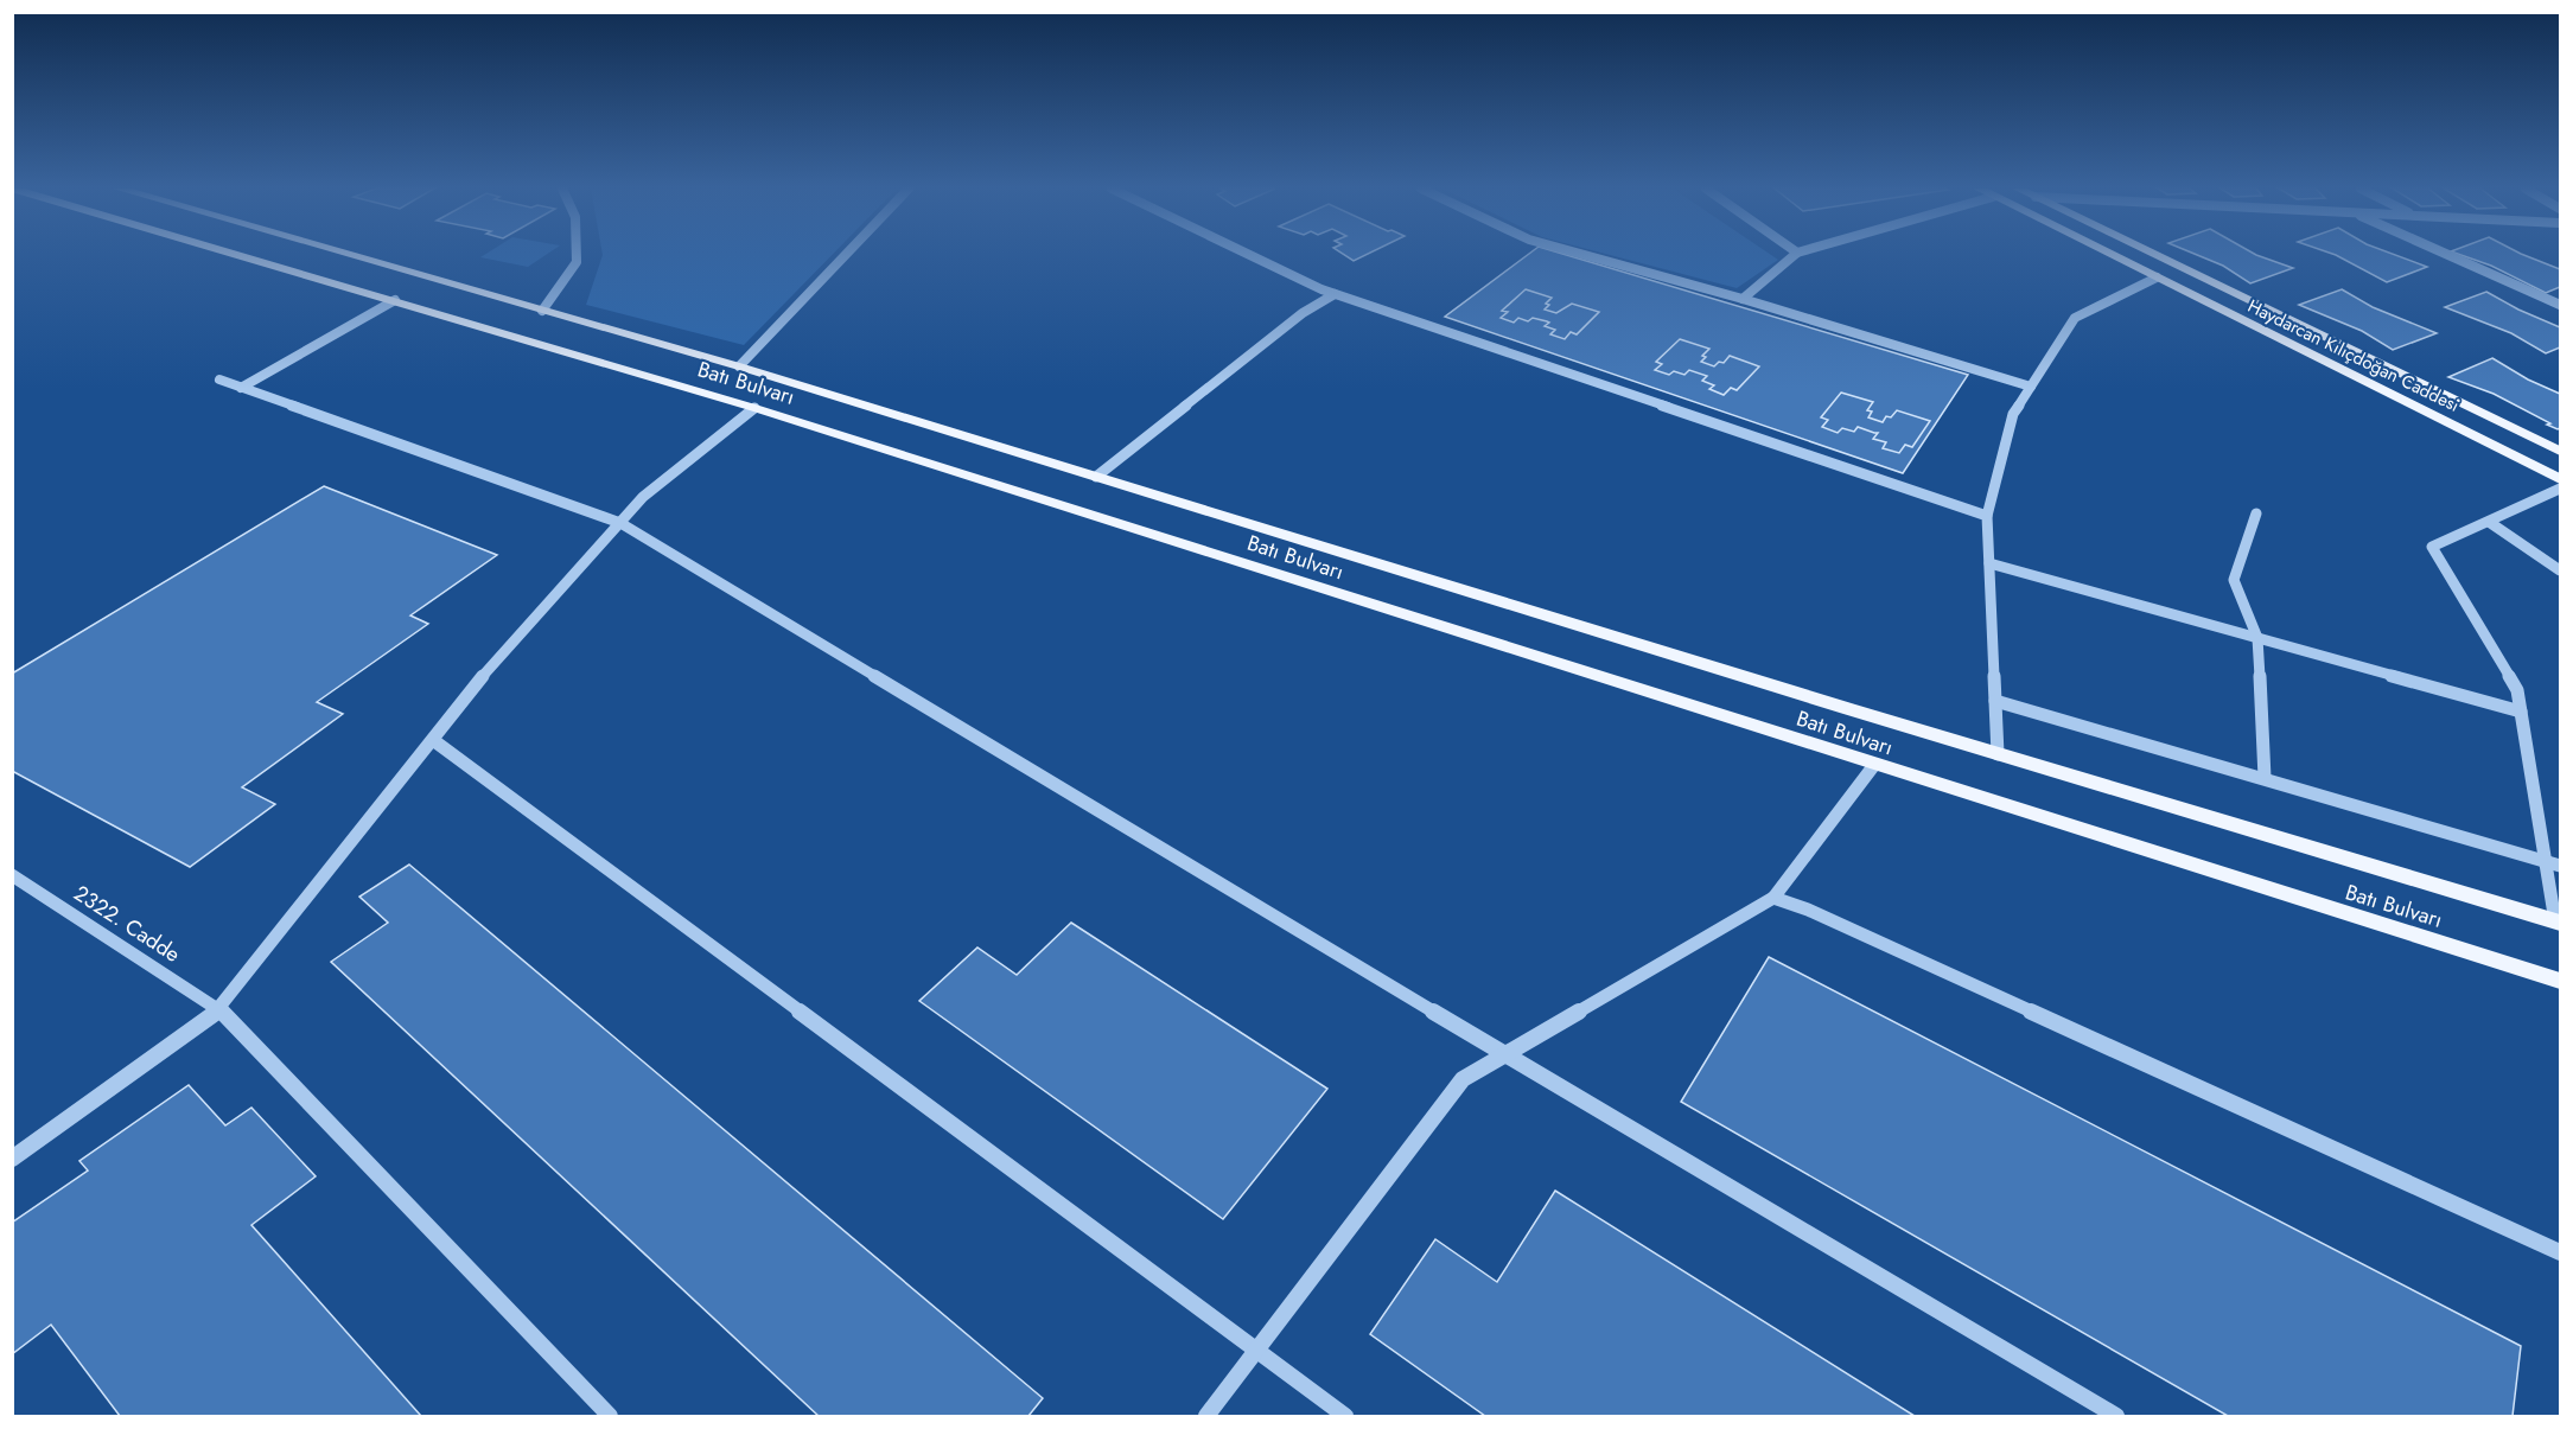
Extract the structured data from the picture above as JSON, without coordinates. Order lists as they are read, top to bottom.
{
  "streets": {
    "main road": ["Haydarcan Kılıçdoğan Caddesi", "Batı Bulvarı"],
    "street": ["2322. Cadde"]
  }
}
